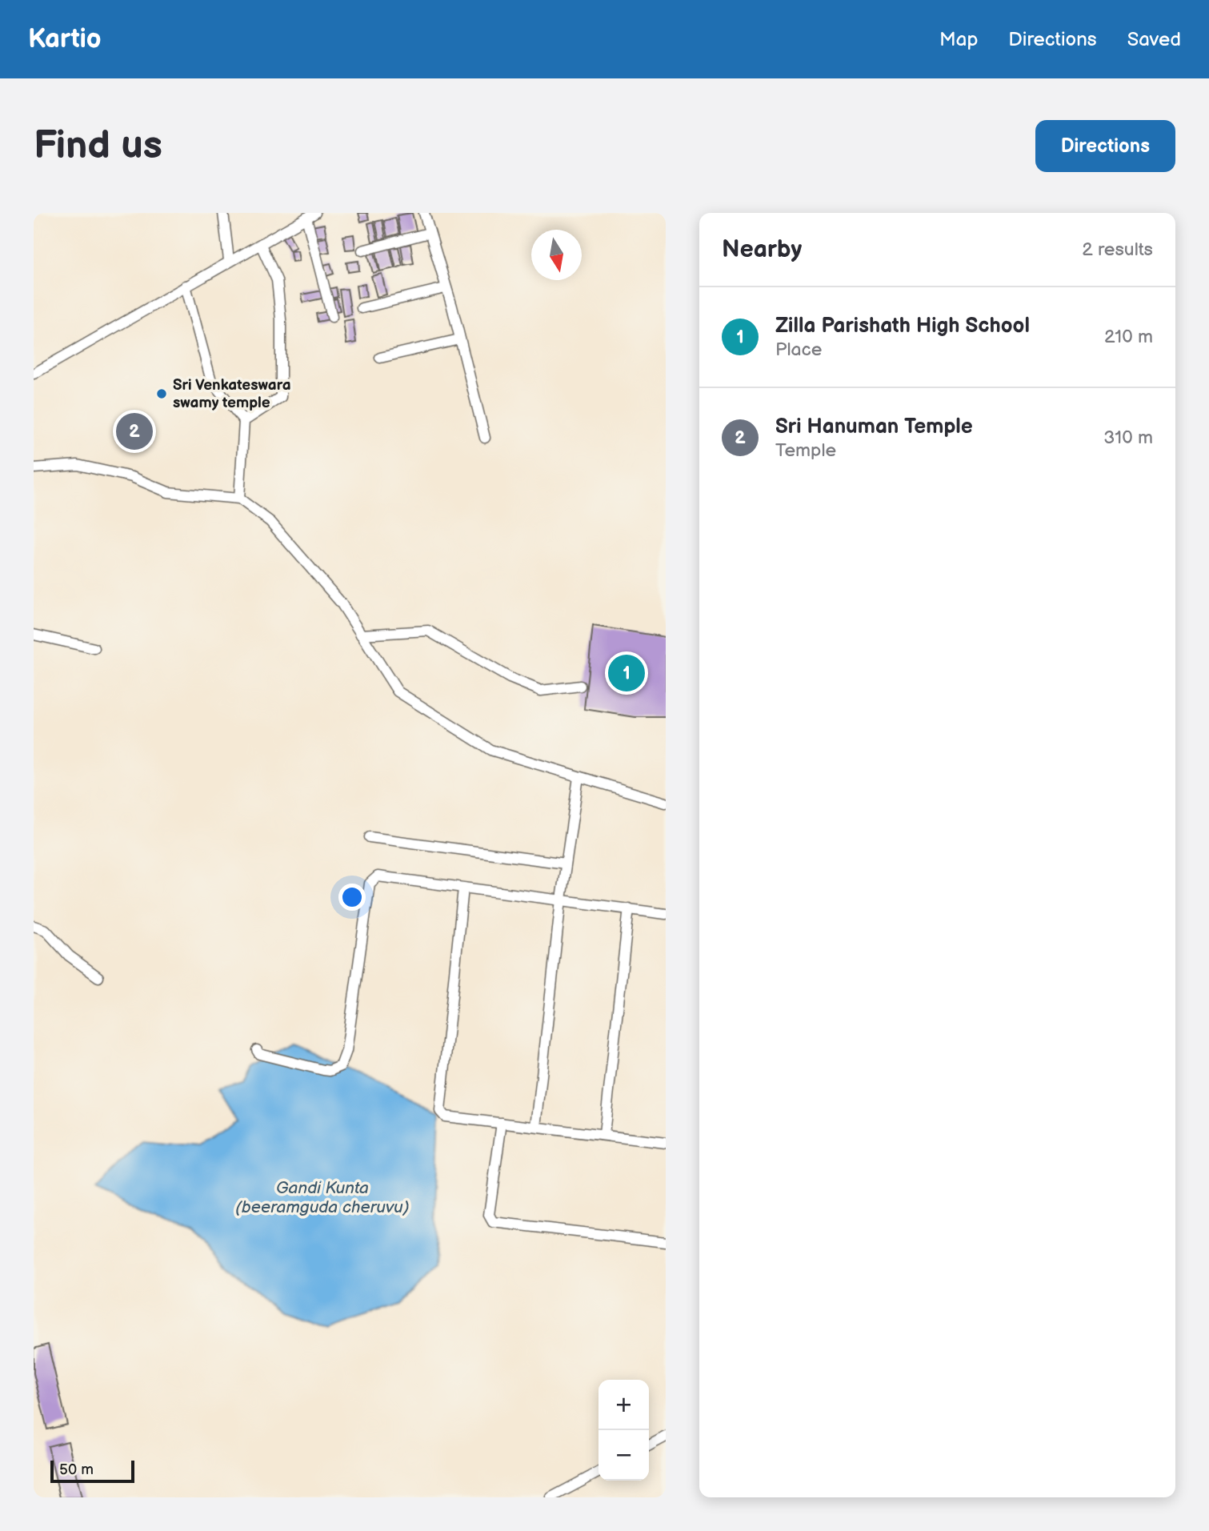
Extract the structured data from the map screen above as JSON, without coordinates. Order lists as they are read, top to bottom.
{
  "water": ["Gandi Kunta (beeramguda cheruvu)"],
  "places": ["Sri Venkateswara swamy temple"],
  "scale_bar": "50 m",
  "north": "bottom",
  "page": {
    "header": "Kartio",
    "nav": ["Map", "Directions", "Saved"],
    "buttons": "Directions",
    "title": "Find us",
    "heading": ["Nearby", "2 results"],
    "list": [
      {
        "mark": "1",
        "name": "Zilla Parishath High School",
        "note": "Place",
        "value": "210 m"
      },
      {
        "mark": "2",
        "name": "Sri Hanuman Temple",
        "note": "Temple",
        "value": "310 m"
      }
    ],
    "pins": ["2", "1"],
    "map_buttons": ["+", "−"],
    "scale": "50 m"
  }
}
